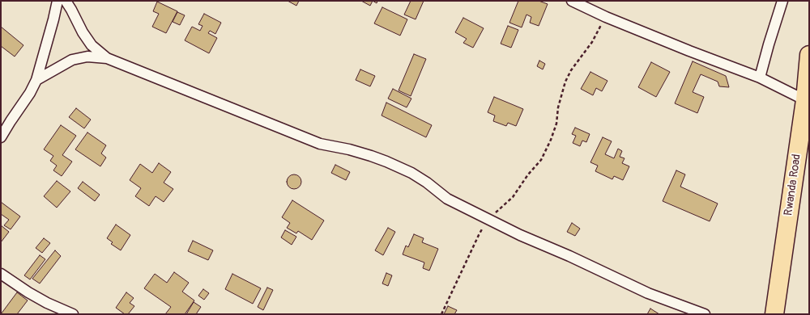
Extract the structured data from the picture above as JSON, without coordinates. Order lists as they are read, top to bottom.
{
  "streets": {
    "highway": ["Rwanda Road"]
  }
}
